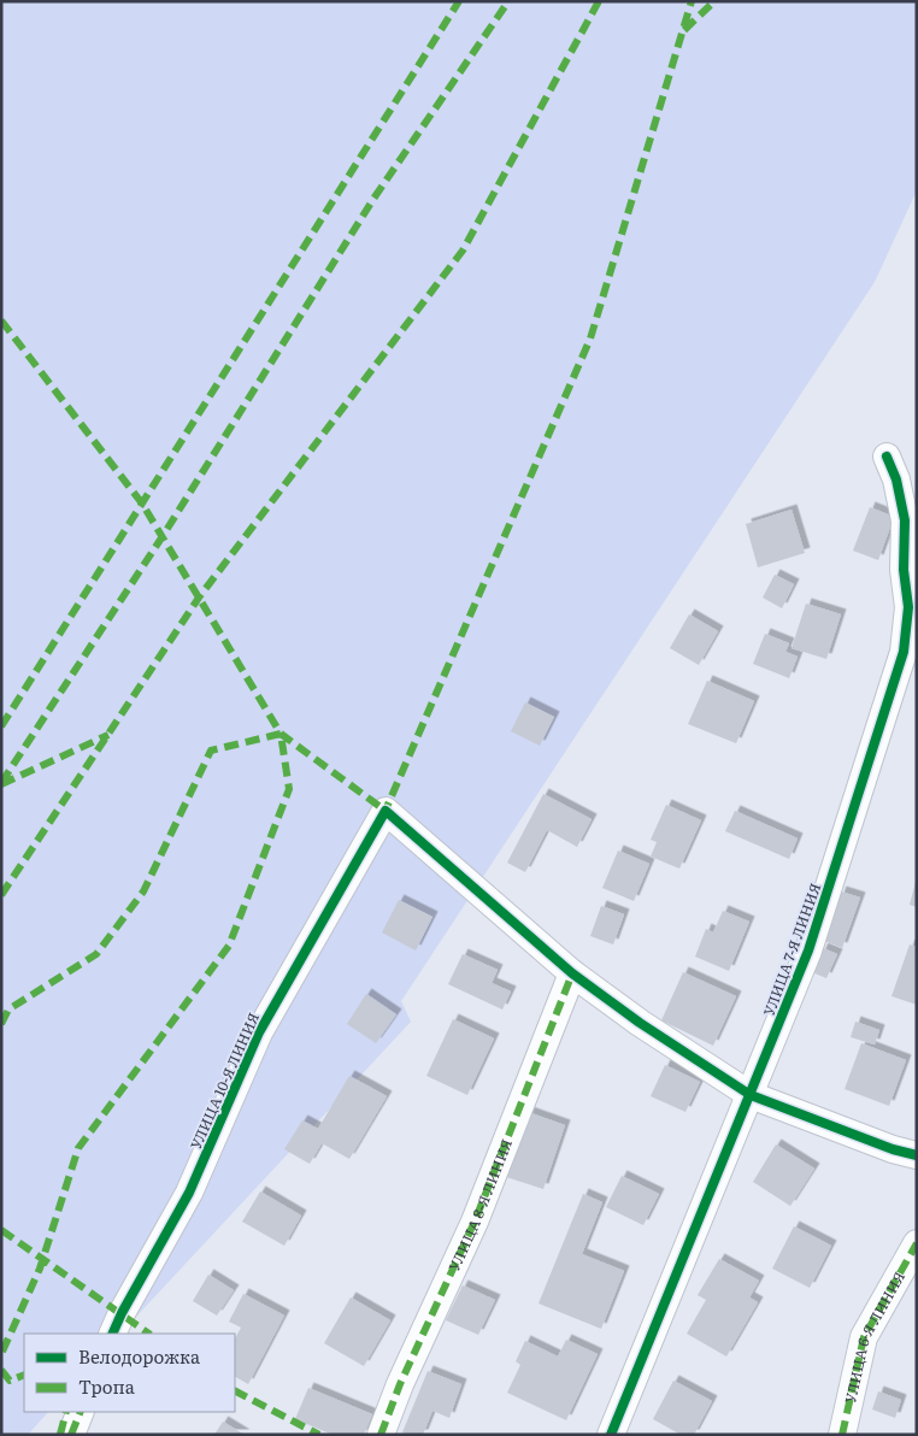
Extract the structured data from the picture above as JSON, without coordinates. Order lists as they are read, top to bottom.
{
  "streets": {
    "street": [
      "УЛИЦА 7-Я ЛИНИЯ",
      "УЛИЦА 10-Я ЛИНИЯ",
      "УЛИЦА 8-Я ЛИНИЯ",
      "УЛИЦА 6-Я ЛИНИЯ"
    ]
  },
  "crossings": [
    ["УЛИЦА 10-Я ЛИНИЯ", "УЛИЦА 8-Я ЛИНИЯ"]
  ],
  "legend": ["Велодорожка", "Тропа"]
}
